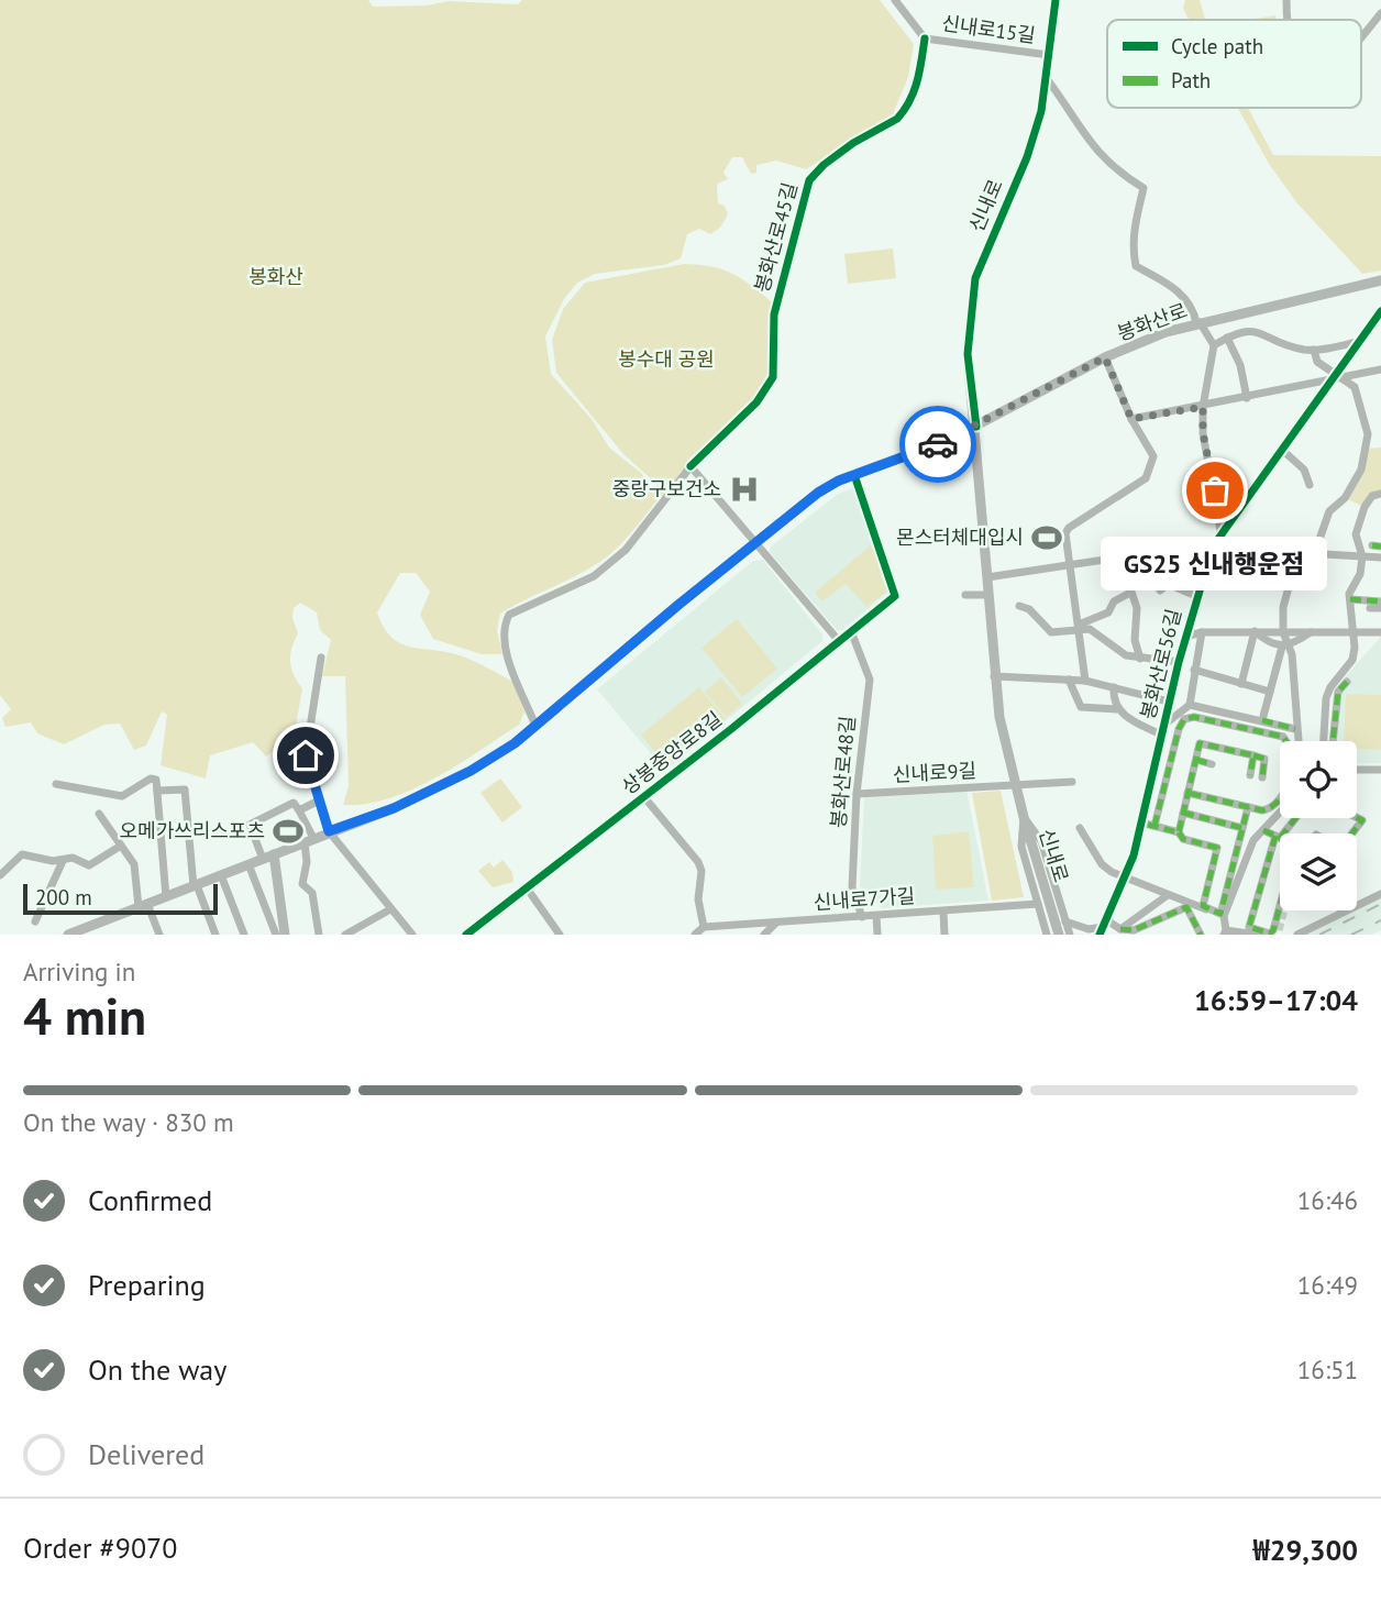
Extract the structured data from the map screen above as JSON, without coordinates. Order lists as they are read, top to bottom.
{
  "streets": {
    "main road": ["신내로", "봉화산로"],
    "street": [
      "신내로15길",
      "봉화산로45길",
      "봉화산로56길",
      "상봉중앙로8길",
      "봉화산로48길",
      "신내로9길",
      "신내로7가길"
    ]
  },
  "crossings": [
    ["신내로15길", "신내로"],
    ["신내로15길", "봉화산로45길"],
    ["신내로", "봉화산로"],
    ["신내로", "신내로9길"],
    ["봉화산로45길", "봉화산로"],
    ["봉화산로", "상봉중앙로8길"],
    ["상봉중앙로8길", "봉화산로48길"],
    ["봉화산로48길", "신내로9길"],
    ["봉화산로48길", "신내로7가길"]
  ],
  "parks": ["봉화산", "봉수대 공원"],
  "places": {
    "hospital": ["중랑구보건소"],
    "other": ["GS25 신내행운점"],
    "sports": ["몬스터체대입시", "오메가쓰리스포츠"]
  },
  "legend": ["Cycle path", "Path"],
  "scale_bar": "200 m",
  "page": {
    "bubble": "GS25 신내행운점",
    "scale": "200 m",
    "heading": ["4 min", "Arriving in", "16:59–17:04"],
    "panel": ["Order #9070", "₩29,300"],
    "bar": "On the way · 830 m",
    "list": [
      ["Confirmed", "16:46"],
      ["Preparing", "16:49"],
      ["On the way", "16:51"],
      "Delivered"
    ]
  }
}
